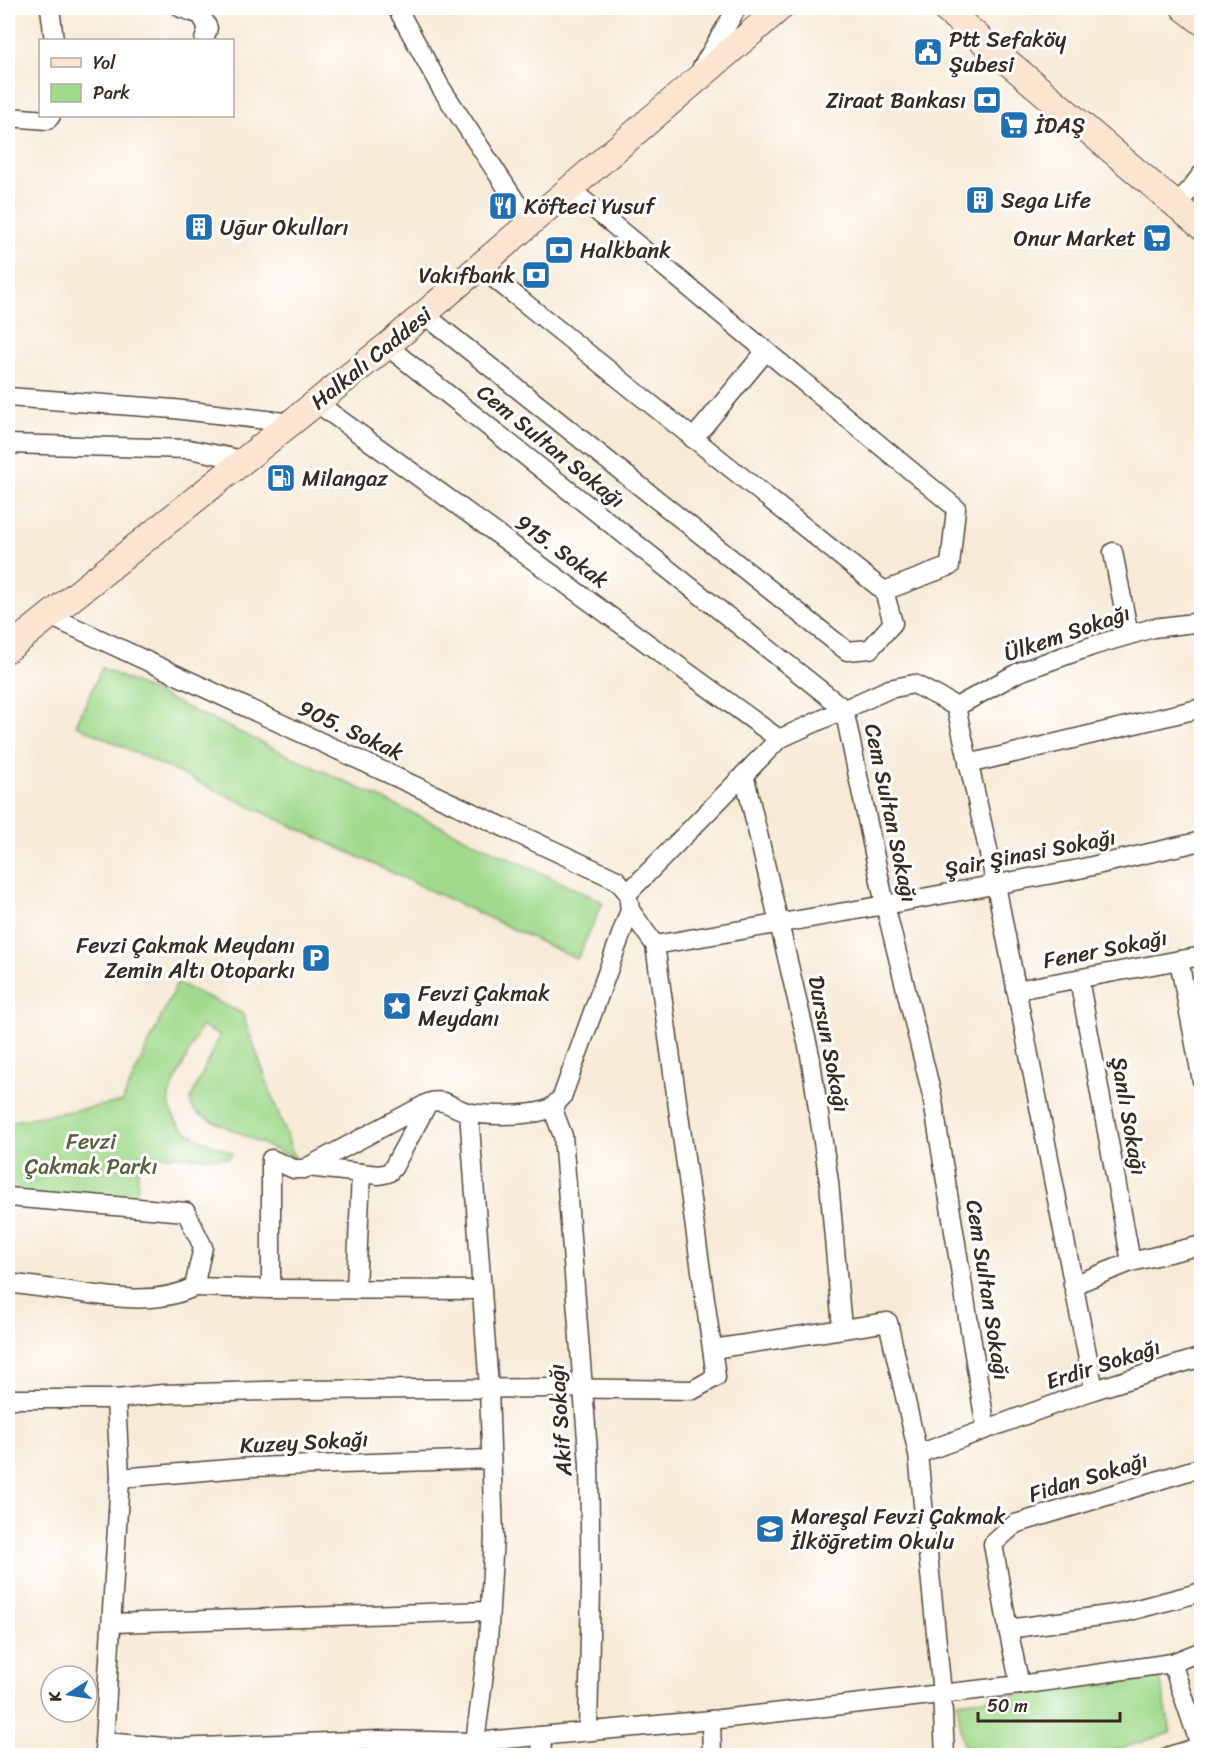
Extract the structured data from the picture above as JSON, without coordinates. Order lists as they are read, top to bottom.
{
  "streets": {
    "main road": ["Halkalı Caddesi"],
    "street": [
      "Cem Sultan Sokağı",
      "915. Sokak",
      "Ülkem Sokağı",
      "905. Sokak",
      "Şair Şinasi Sokağı",
      "Fener Sokağı",
      "Dursun Sokağı",
      "Şanlı Sokağı",
      "Erdir Sokağı",
      "Akif Sokağı",
      "Kuzey Sokağı",
      "Fidan Sokağı"
    ]
  },
  "crossings": [
    ["Halkalı Caddesi", "Cem Sultan Sokağı"],
    ["Halkalı Caddesi", "915. Sokak"],
    ["Halkalı Caddesi", "905. Sokak"],
    ["Cem Sultan Sokağı", "Şair Şinasi Sokağı"],
    ["Cem Sultan Sokağı", "Erdir Sokağı"],
    ["905. Sokak", "Şair Şinasi Sokağı"],
    ["Şair Şinasi Sokağı", "Dursun Sokağı"],
    ["Fener Sokağı", "Şanlı Sokağı"]
  ],
  "parks": ["Fevzi Çakmak Parkı"],
  "places": {
    "public building": ["Ptt Sefaköy Şubesi"],
    "bank": ["Ziraat Bankası", "Halkbank", "Vakıfbank"],
    "supermarket": ["İDAŞ", "Onur Market"],
    "building": ["Sega Life", "Uğur Okulları"],
    "restaurant": ["Köfteci Yusuf"],
    "fuel station": ["Milangaz"],
    "parking": ["Fevzi Çakmak Meydanı Zemin Altı Otoparkı"],
    "place": ["Fevzi Çakmak Meydanı"],
    "school or university": ["Mareşal Fevzi Çakmak İlköğretim Okulu"]
  },
  "legend": ["Yol", "Park"],
  "scale_bar": "50 m",
  "north": "left"
}
